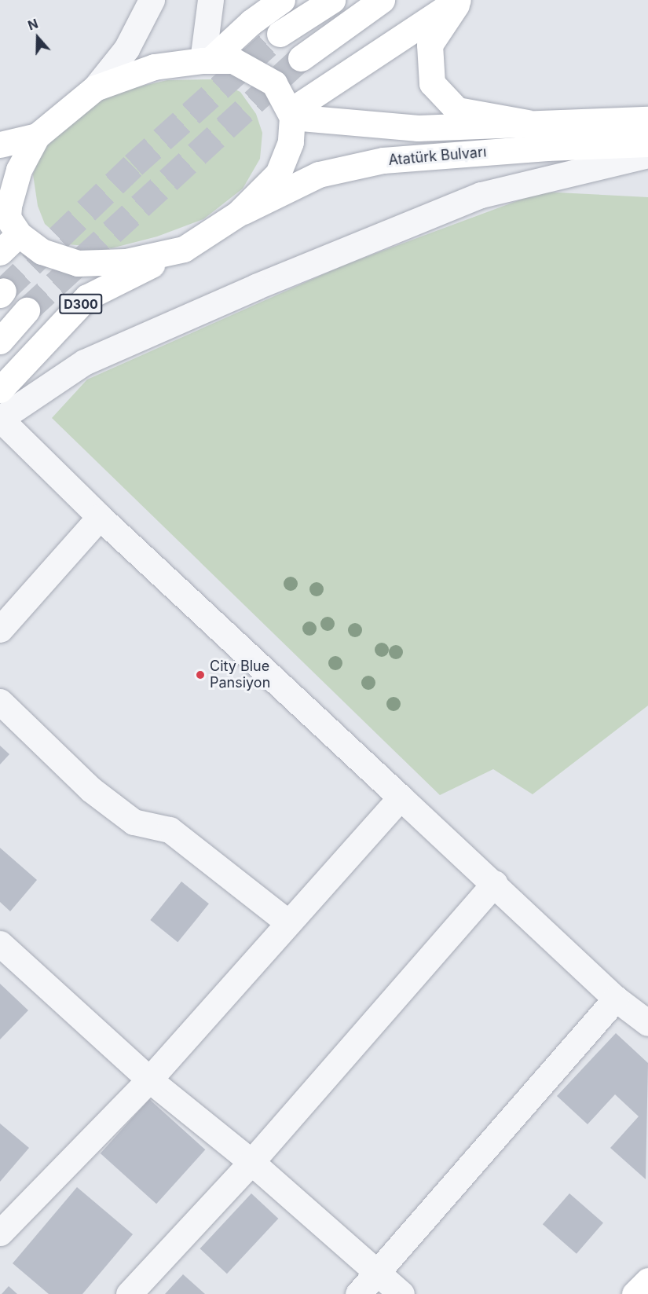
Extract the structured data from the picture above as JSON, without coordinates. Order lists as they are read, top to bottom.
{
  "streets": {
    "main road": ["Atatürk Bulvarı", "D300"]
  },
  "places": ["City Blue Pansiyon"],
  "north": "top"
}
